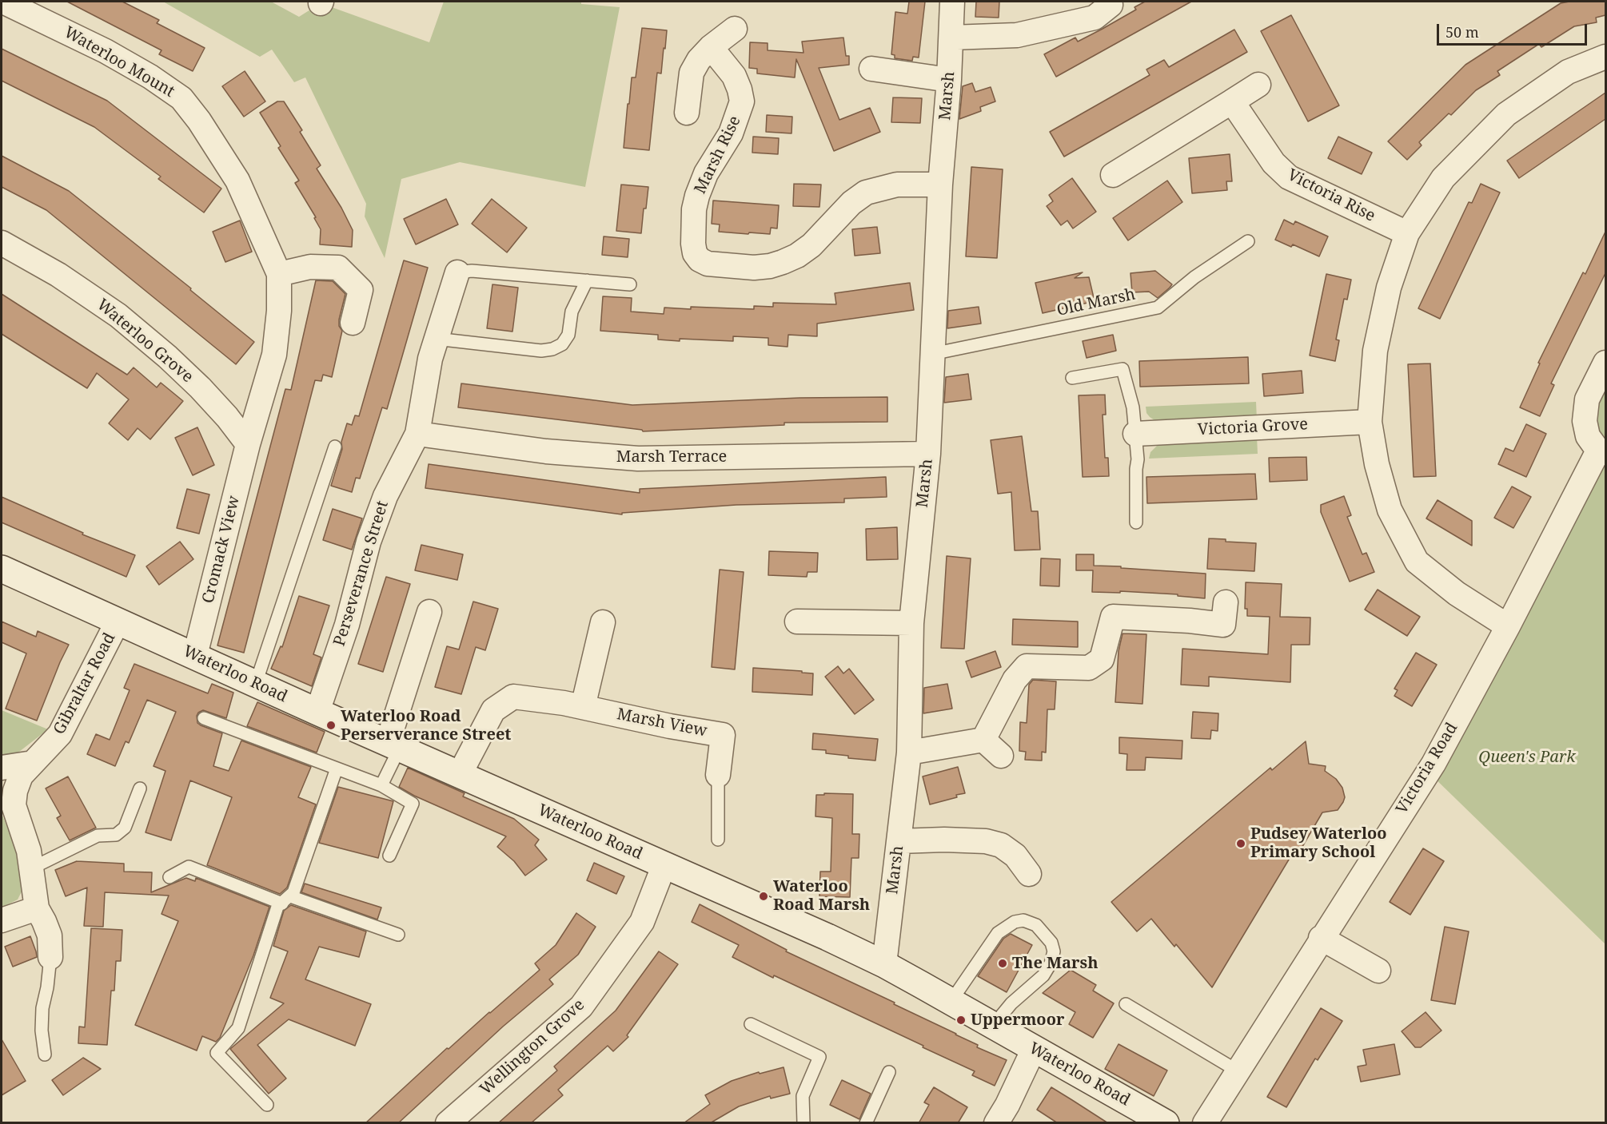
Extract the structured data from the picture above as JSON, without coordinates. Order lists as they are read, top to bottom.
{
  "streets": {
    "main road": ["Waterloo Road"],
    "street": [
      "Waterloo Mount",
      "Marsh",
      "Marsh Rise",
      "Victoria Rise",
      "Waterloo Grove",
      "Victoria Grove",
      "Marsh Terrace",
      "Cromack View",
      "Perseverance Street",
      "Gibraltar Road",
      "Marsh View",
      "Victoria Road",
      "Wellington Grove"
    ],
    "lane": ["Old Marsh"]
  },
  "crossings": [
    ["Waterloo Mount", "Waterloo Grove"],
    ["Waterloo Mount", "Cromack View"],
    ["Marsh", "Marsh Rise"],
    ["Marsh", "Old Marsh"],
    ["Marsh", "Marsh Terrace"],
    ["Marsh", "Waterloo Road"],
    ["Waterloo Grove", "Cromack View"],
    ["Marsh Terrace", "Perseverance Street"],
    ["Cromack View", "Waterloo Road"],
    ["Perseverance Street", "Waterloo Road"],
    ["Waterloo Road", "Gibraltar Road"],
    ["Waterloo Road", "Marsh View"],
    ["Waterloo Road", "Wellington Grove"]
  ],
  "parks": ["Queen's Park"],
  "places": [
    "Waterloo Road Perserverance Street",
    "Pudsey Waterloo Primary School",
    "Waterloo Road Marsh",
    "The Marsh",
    "Uppermoor"
  ],
  "scale_bar": "50 m"
}
